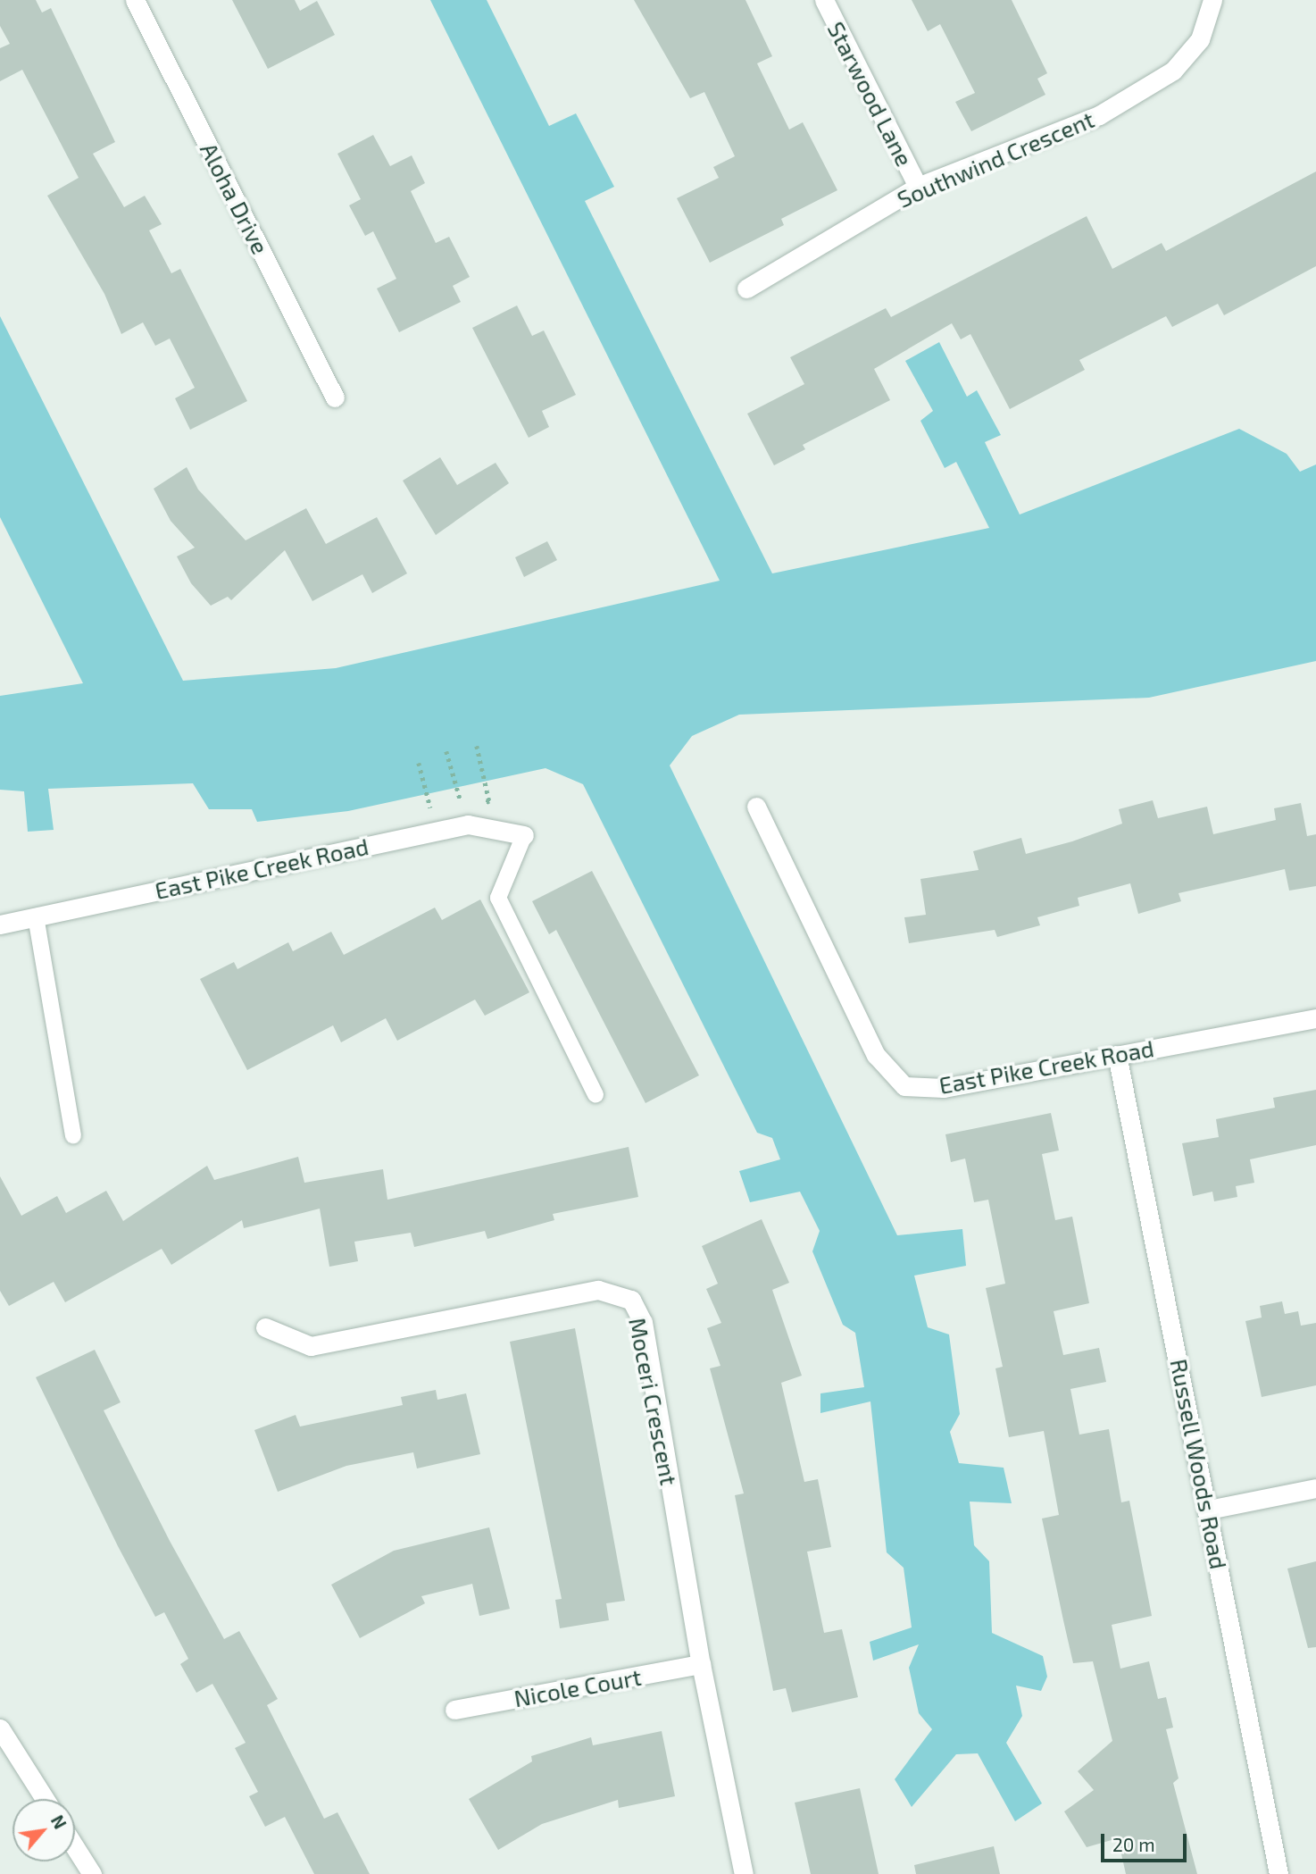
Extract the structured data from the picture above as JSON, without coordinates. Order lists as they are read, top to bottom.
{
  "streets": {
    "street": [
      "Starwood Lane",
      "Southwind Crescent",
      "Aloha Drive",
      "East Pike Creek Road",
      "Moceri Crescent",
      "Russell Woods Road",
      "Nicole Court"
    ]
  },
  "crossings": [
    ["Starwood Lane", "Southwind Crescent"],
    ["East Pike Creek Road", "Russell Woods Road"],
    ["Moceri Crescent", "Nicole Court"]
  ],
  "scale_bar": "20 m",
  "north": "top right"
}
